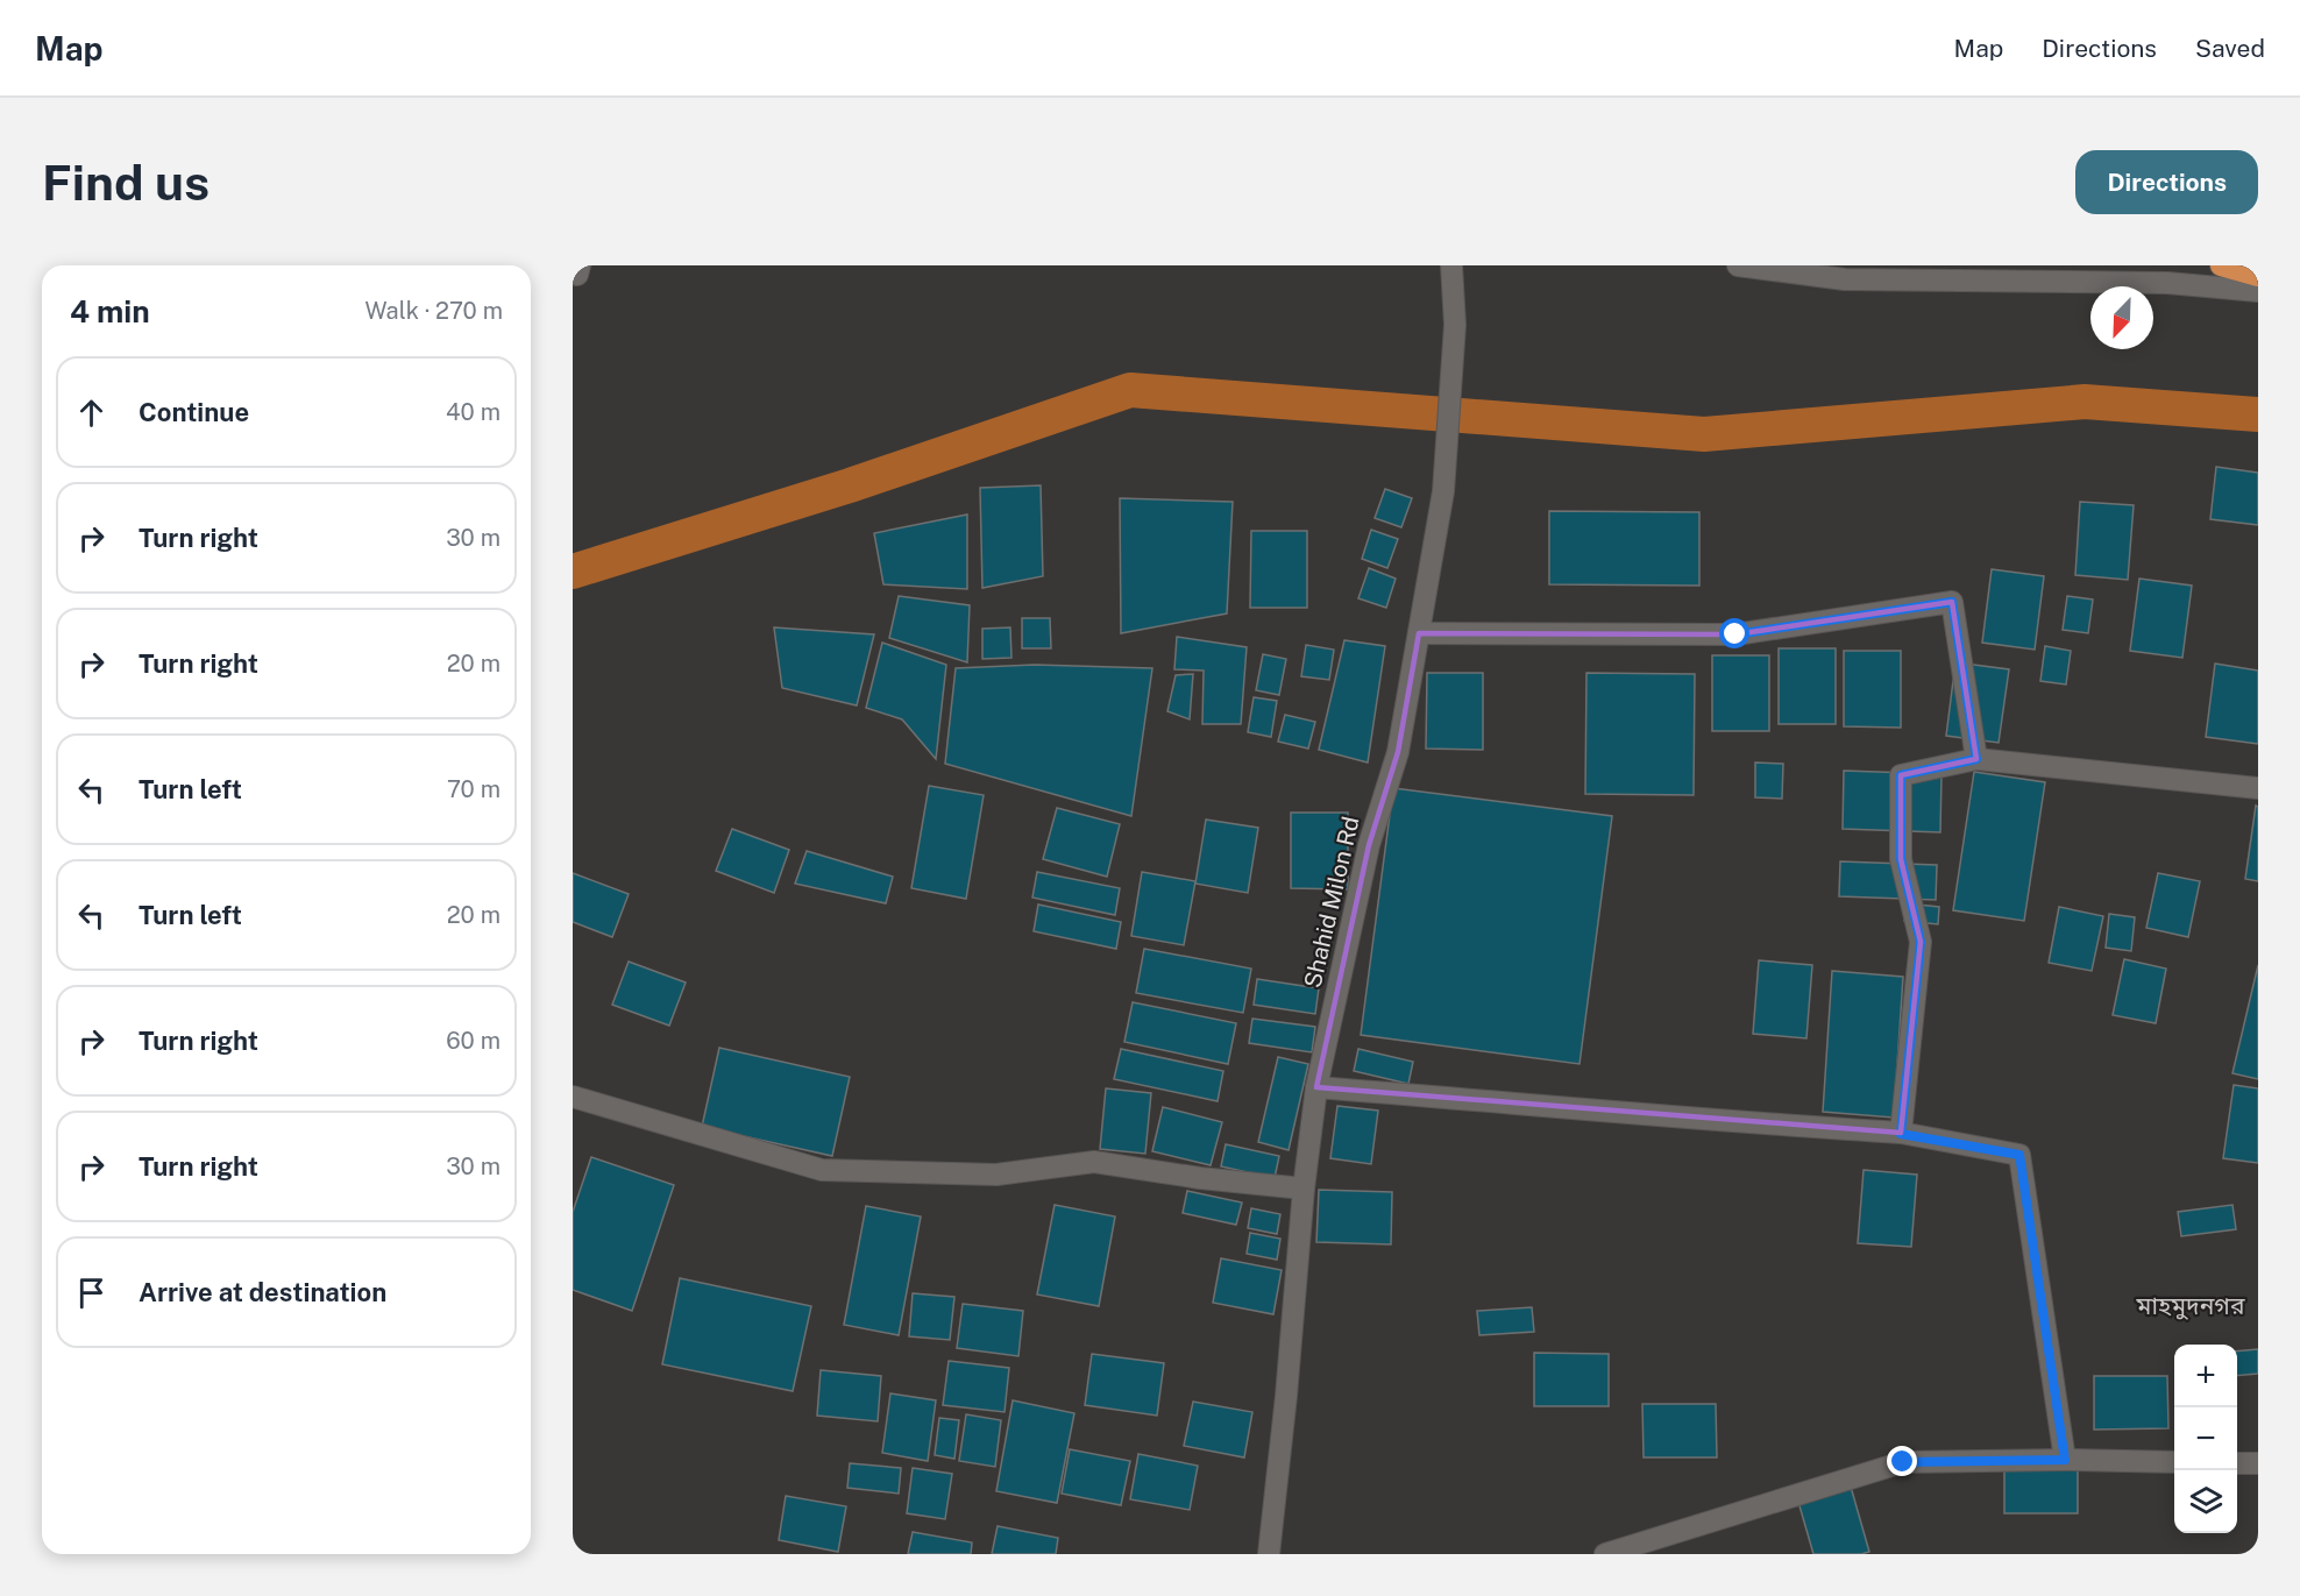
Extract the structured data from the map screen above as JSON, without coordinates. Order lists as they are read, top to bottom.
{
  "streets": {
    "street": ["Shahid Milon Rd"]
  },
  "districts": ["মাহমুদনগর"],
  "north": "bottom left",
  "page": {
    "header": "Map",
    "nav": ["Map", "Directions", "Saved"],
    "buttons": "Directions",
    "title": "Find us",
    "heading": ["4 min", "Walk · 270 m"],
    "list": [
      ["Continue", "40 m"],
      ["Turn right", "30 m"],
      ["Turn right", "20 m"],
      ["Turn left", "70 m"],
      ["Turn left", "20 m"],
      ["Turn right", "60 m"],
      ["Turn right", "30 m"],
      "Arrive at destination"
    ],
    "map_buttons": ["+", "−"]
  }
}
